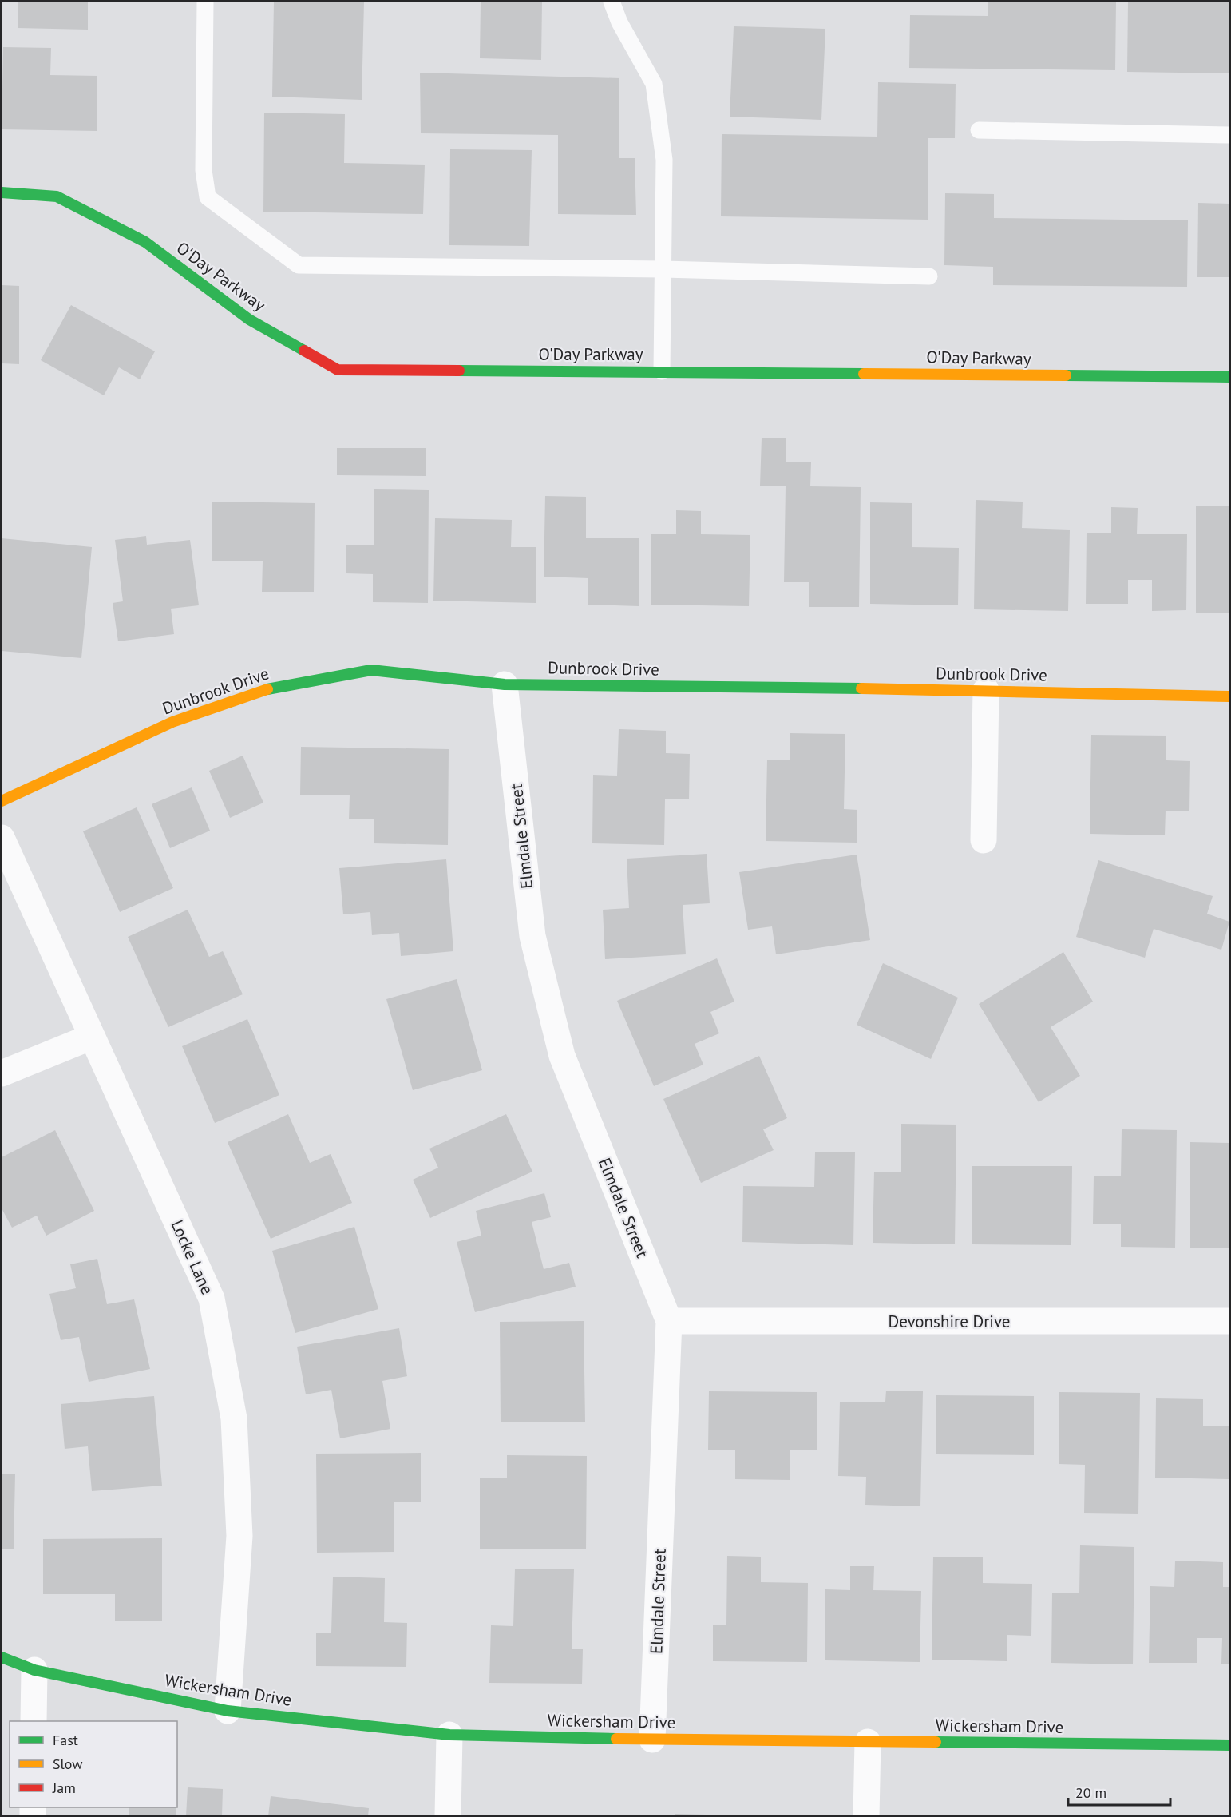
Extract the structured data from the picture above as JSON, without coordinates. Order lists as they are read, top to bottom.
{
  "streets": {
    "street": [
      "O'Day Parkway",
      "Dunbrook Drive",
      "Elmdale Street",
      "Locke Lane",
      "Devonshire Drive",
      "Wickersham Drive"
    ]
  },
  "crossings": [
    ["Dunbrook Drive", "Elmdale Street"],
    ["Elmdale Street", "Devonshire Drive"],
    ["Elmdale Street", "Wickersham Drive"],
    ["Locke Lane", "Wickersham Drive"]
  ],
  "legend": ["Fast", "Slow", "Jam"],
  "scale_bar": "20 m"
}
